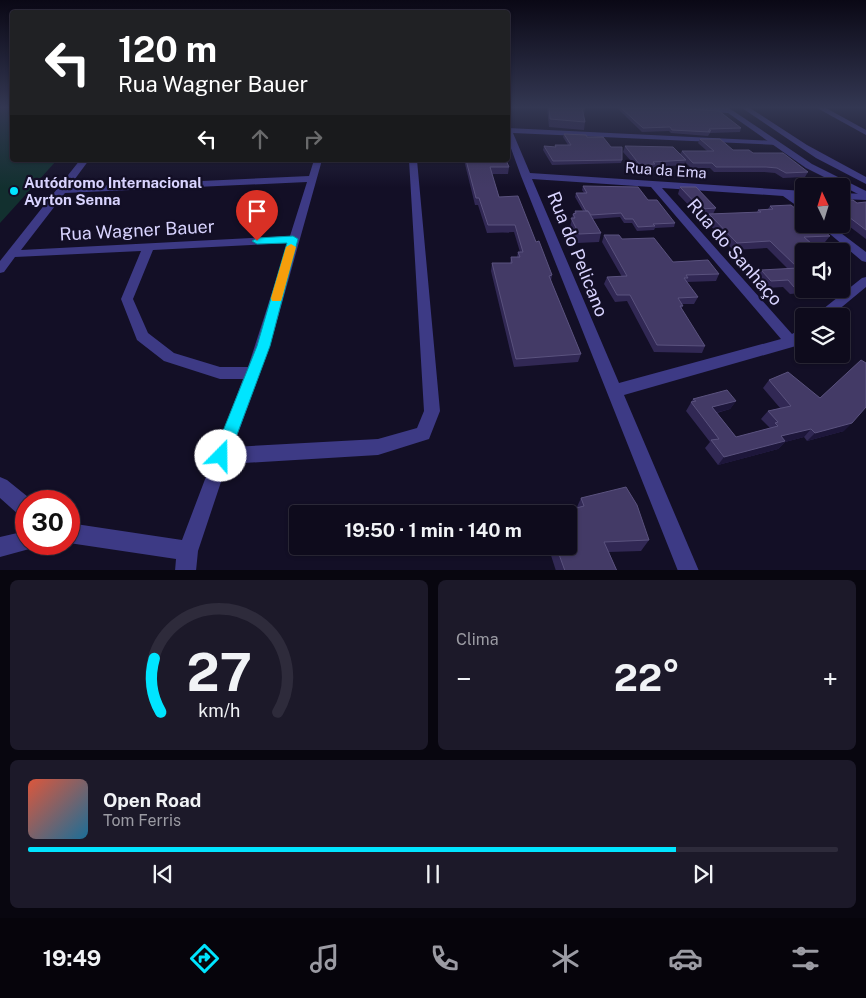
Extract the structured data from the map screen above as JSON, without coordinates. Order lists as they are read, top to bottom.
{
  "streets": {
    "street": [
      "Rua da Ema",
      "Rua Wagner Bauer",
      "Rua do Sanhaço",
      "Rua do Pelicano"
    ]
  },
  "crossings": [
    ["Rua da Ema", "Rua do Sanhaço"],
    ["Rua da Ema", "Rua do Pelicano"]
  ],
  "places": ["Autódromo Internacional Ayrton Senna"],
  "north": "top",
  "page": {
    "turn": ["120 m", "Rua Wagner Bauer"],
    "limit": "30",
    "trip": "19:50 · 1 min · 140 m",
    "tile": "Clima",
    "heat": ["−", "22°", "+"],
    "song": ["Open Road", "Tom Ferris"],
    "tabs": "19:49",
    "gauge": ["27", "km/h"]
  }
}
